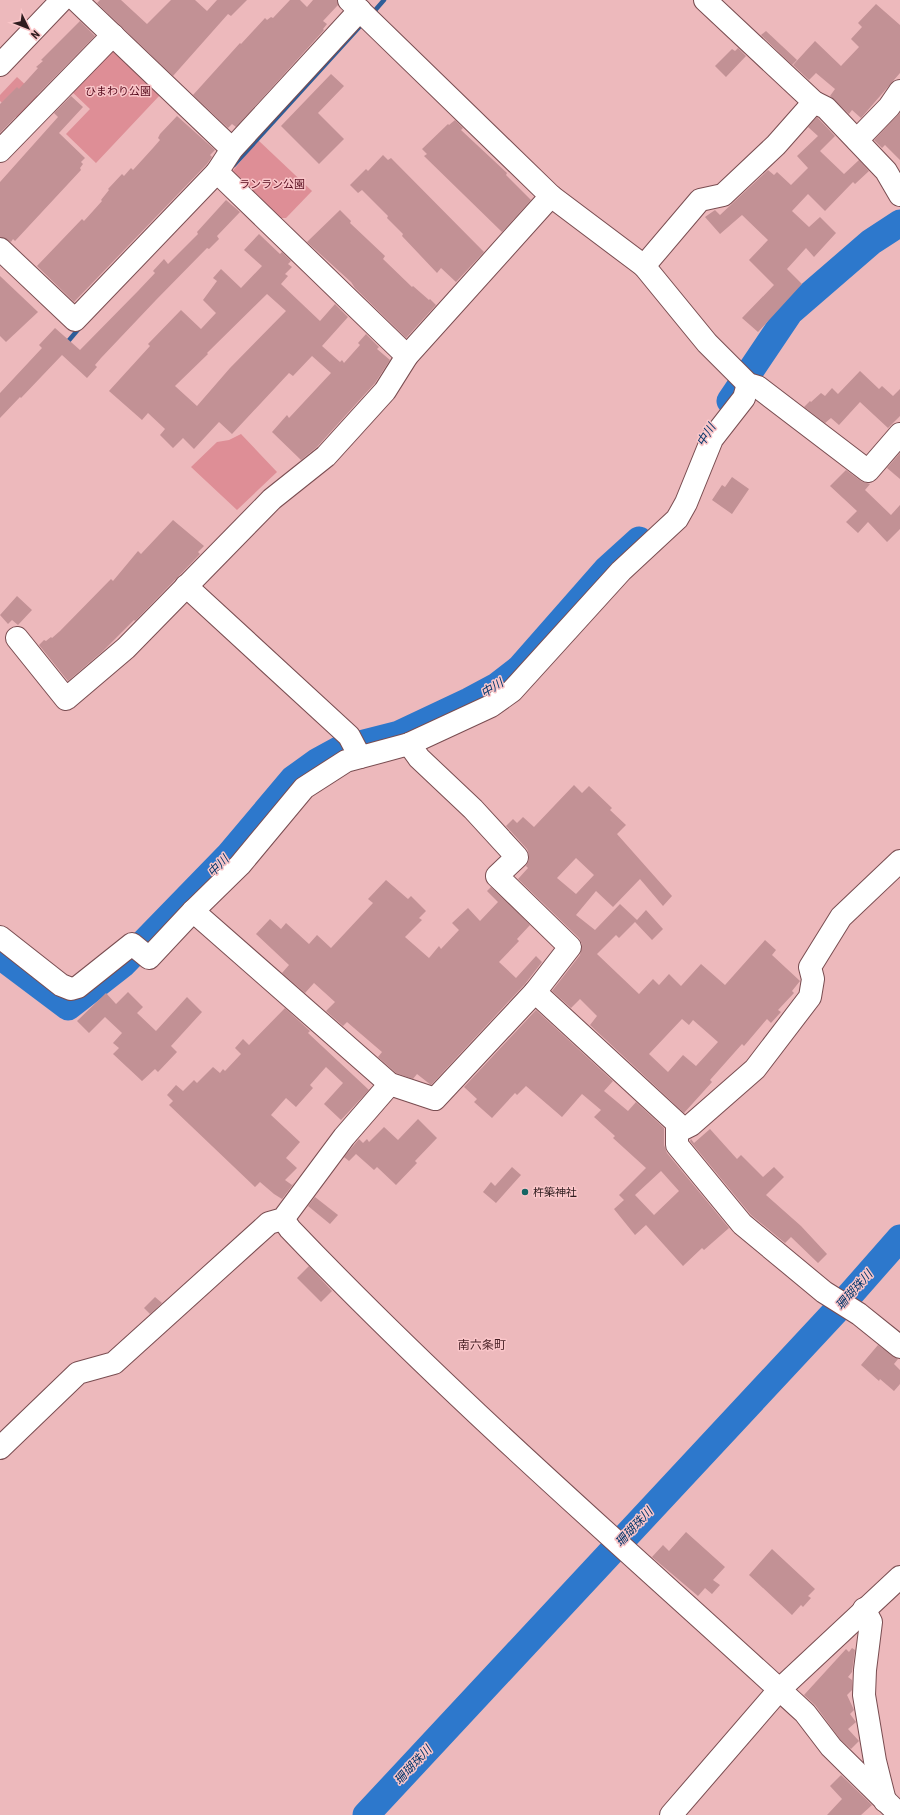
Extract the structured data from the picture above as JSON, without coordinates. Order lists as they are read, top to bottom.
{
  "districts": ["南六条町"],
  "water": ["中川", "珊瑚珠川"],
  "parks": ["ひまわり公園", "ランラン公園"],
  "places": ["杵築神社"],
  "north": "bottom right"
}
